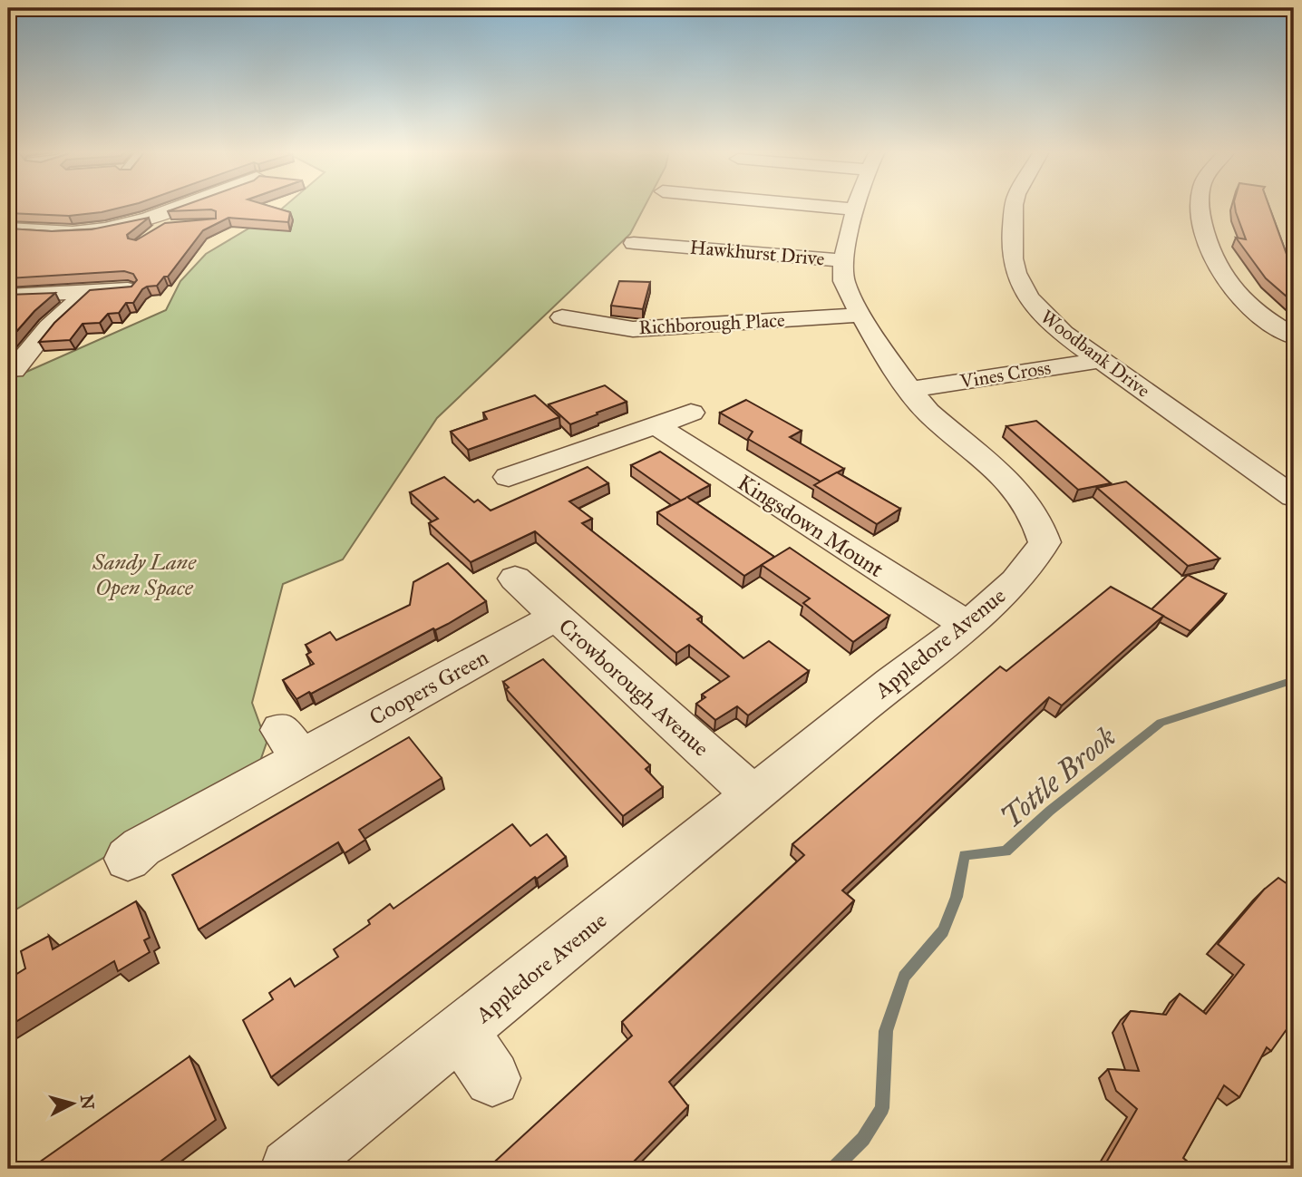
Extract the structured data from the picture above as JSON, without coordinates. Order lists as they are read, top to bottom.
{
  "streets": {
    "street": [
      "Hawkhurst Drive",
      "Richborough Place",
      "Woodbank Drive",
      "Vines Cross",
      "Kingsdown Mount",
      "Appledore Avenue",
      "Coopers Green",
      "Crowborough Avenue"
    ]
  },
  "crossings": [
    ["Hawkhurst Drive", "Appledore Avenue"],
    ["Richborough Place", "Appledore Avenue"],
    ["Woodbank Drive", "Vines Cross"],
    ["Vines Cross", "Appledore Avenue"],
    ["Kingsdown Mount", "Appledore Avenue"],
    ["Appledore Avenue", "Crowborough Avenue"],
    ["Coopers Green", "Crowborough Avenue"]
  ],
  "water": ["Tottle Brook"],
  "parks": ["Sandy Lane Open Space"],
  "north": "right"
}
